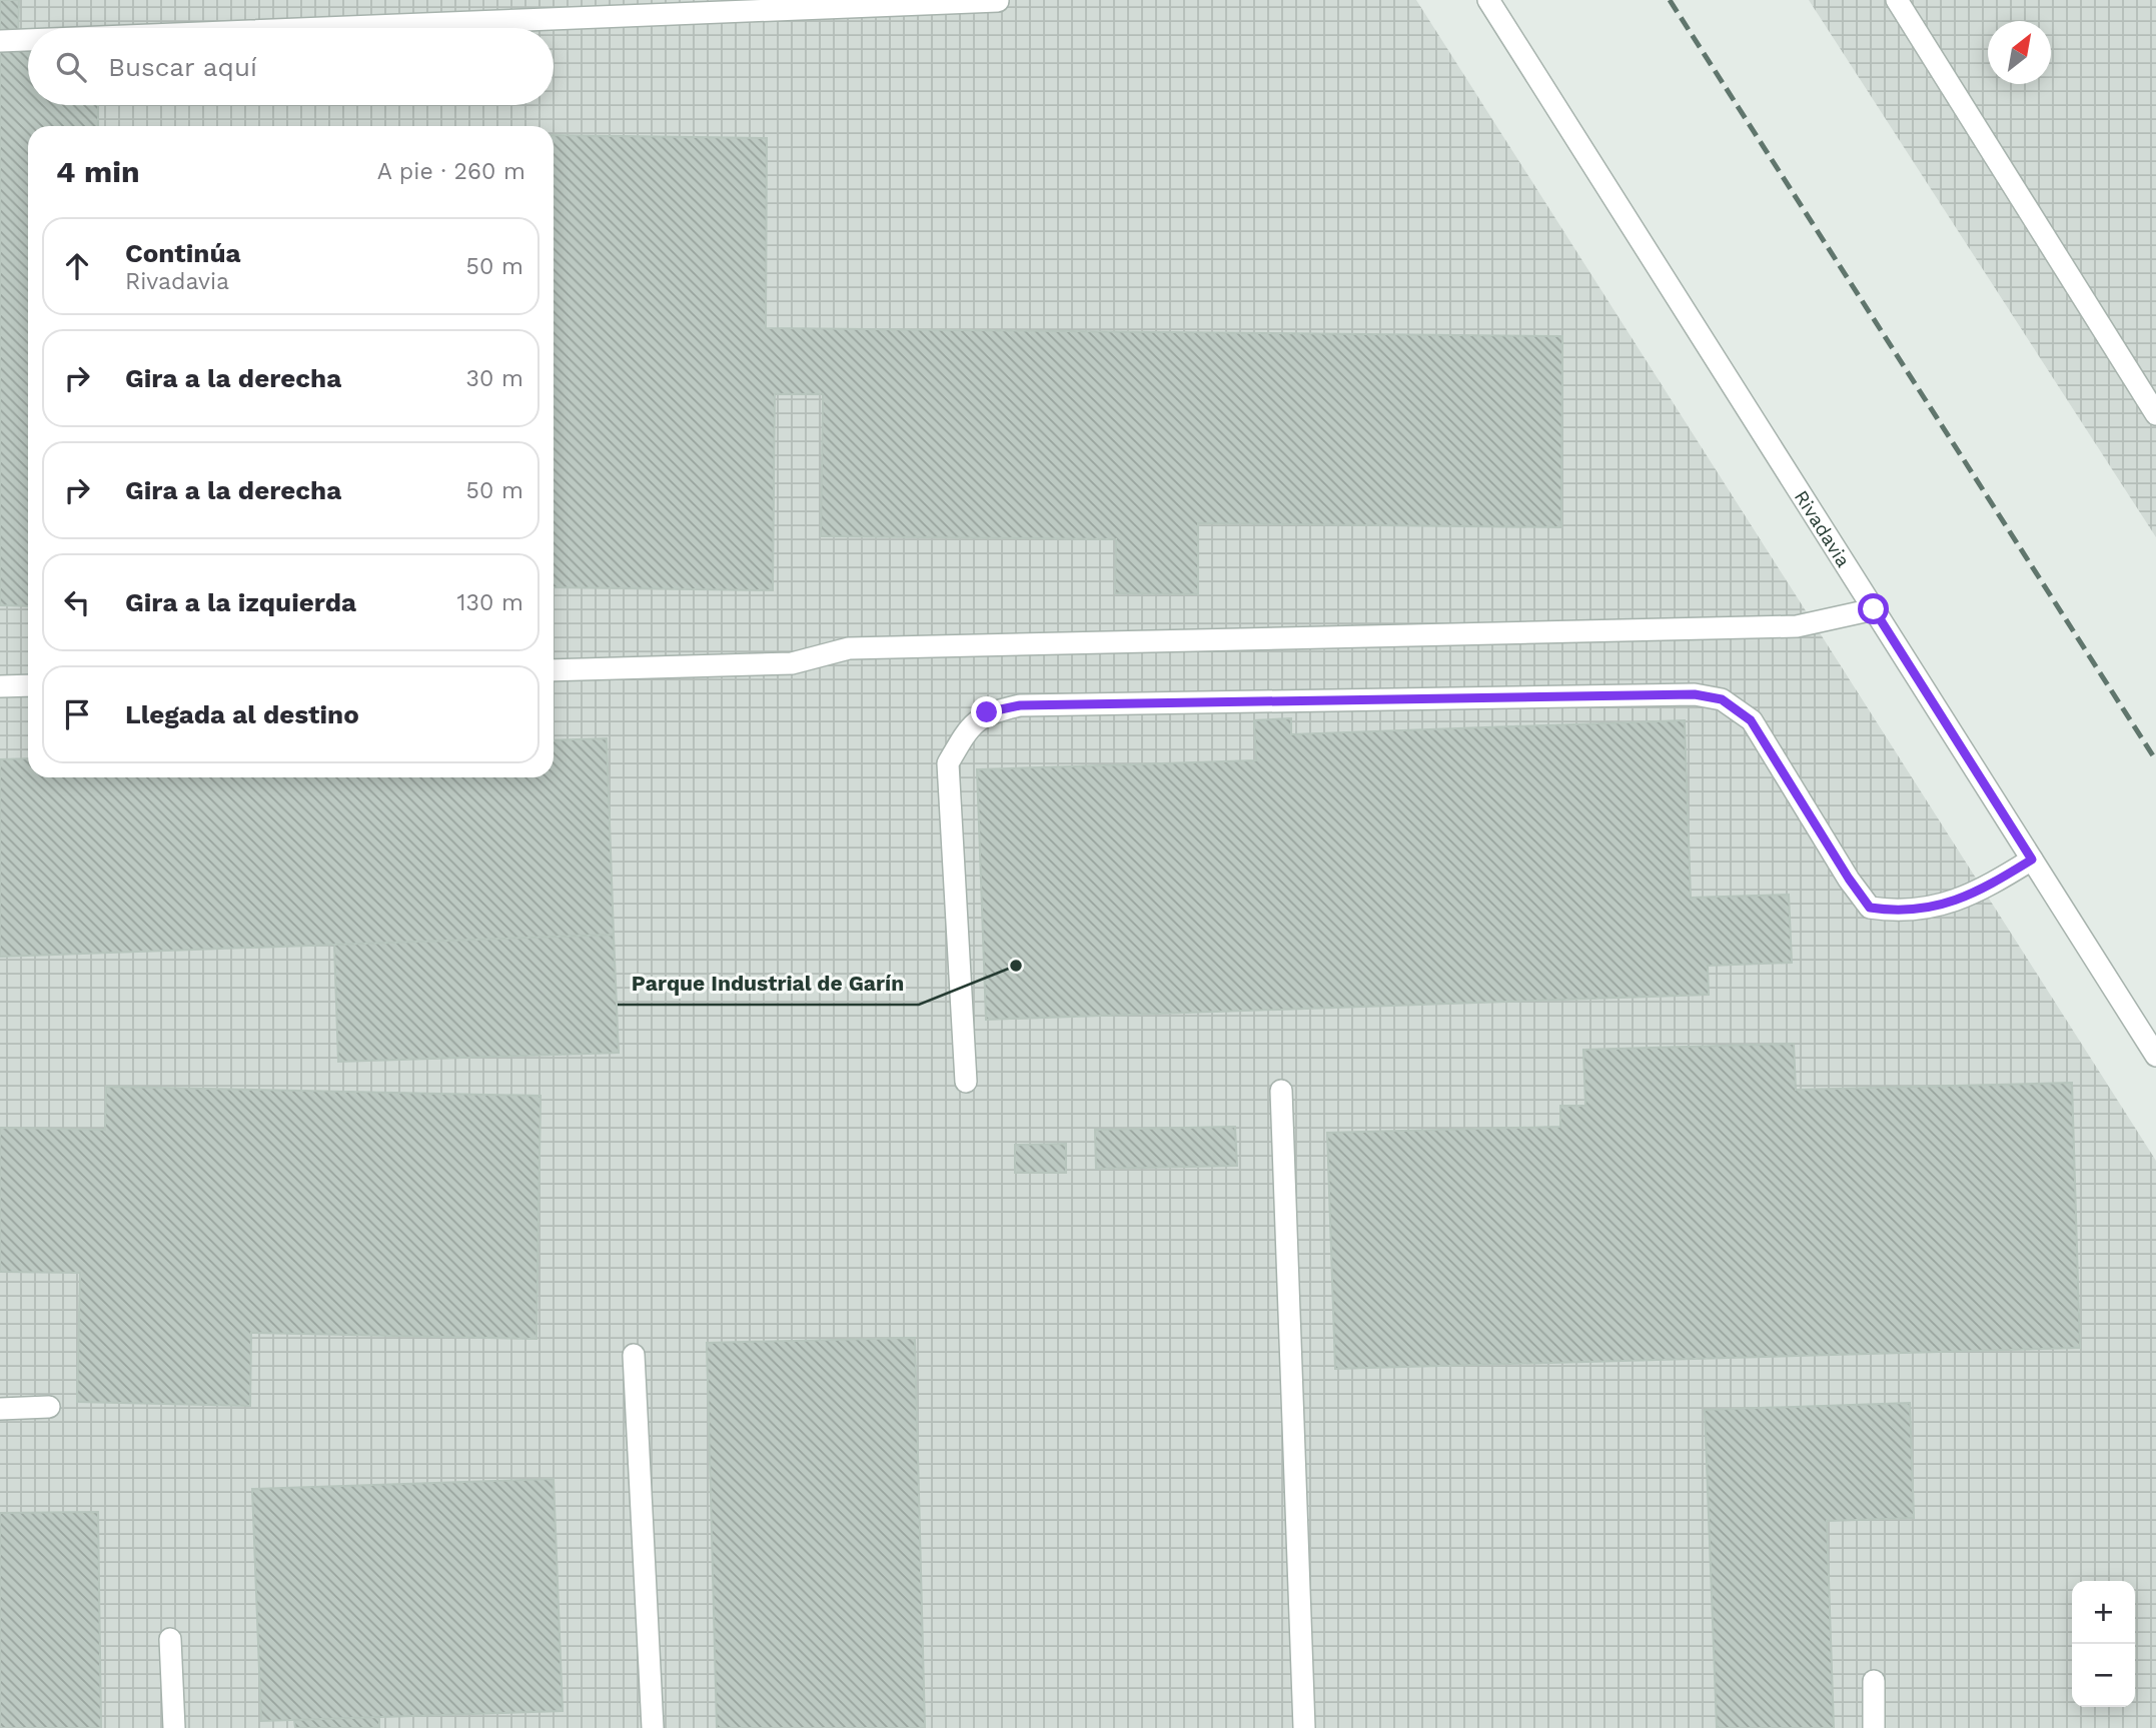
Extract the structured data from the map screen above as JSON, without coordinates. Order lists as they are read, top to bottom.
{
  "streets": {
    "street": ["Rivadavia"]
  },
  "places": ["Parque Industrial de Garín"],
  "north": "top right",
  "page": {
    "search": "Buscar aquí",
    "heading": ["4 min", "A pie · 260 m"],
    "list": [
      ["Continúa", "Rivadavia", "50 m"],
      ["Gira a la derecha", "30 m"],
      ["Gira a la derecha", "50 m"],
      ["Gira a la izquierda", "130 m"],
      "Llegada al destino"
    ],
    "map_buttons": ["+", "−"]
  }
}
